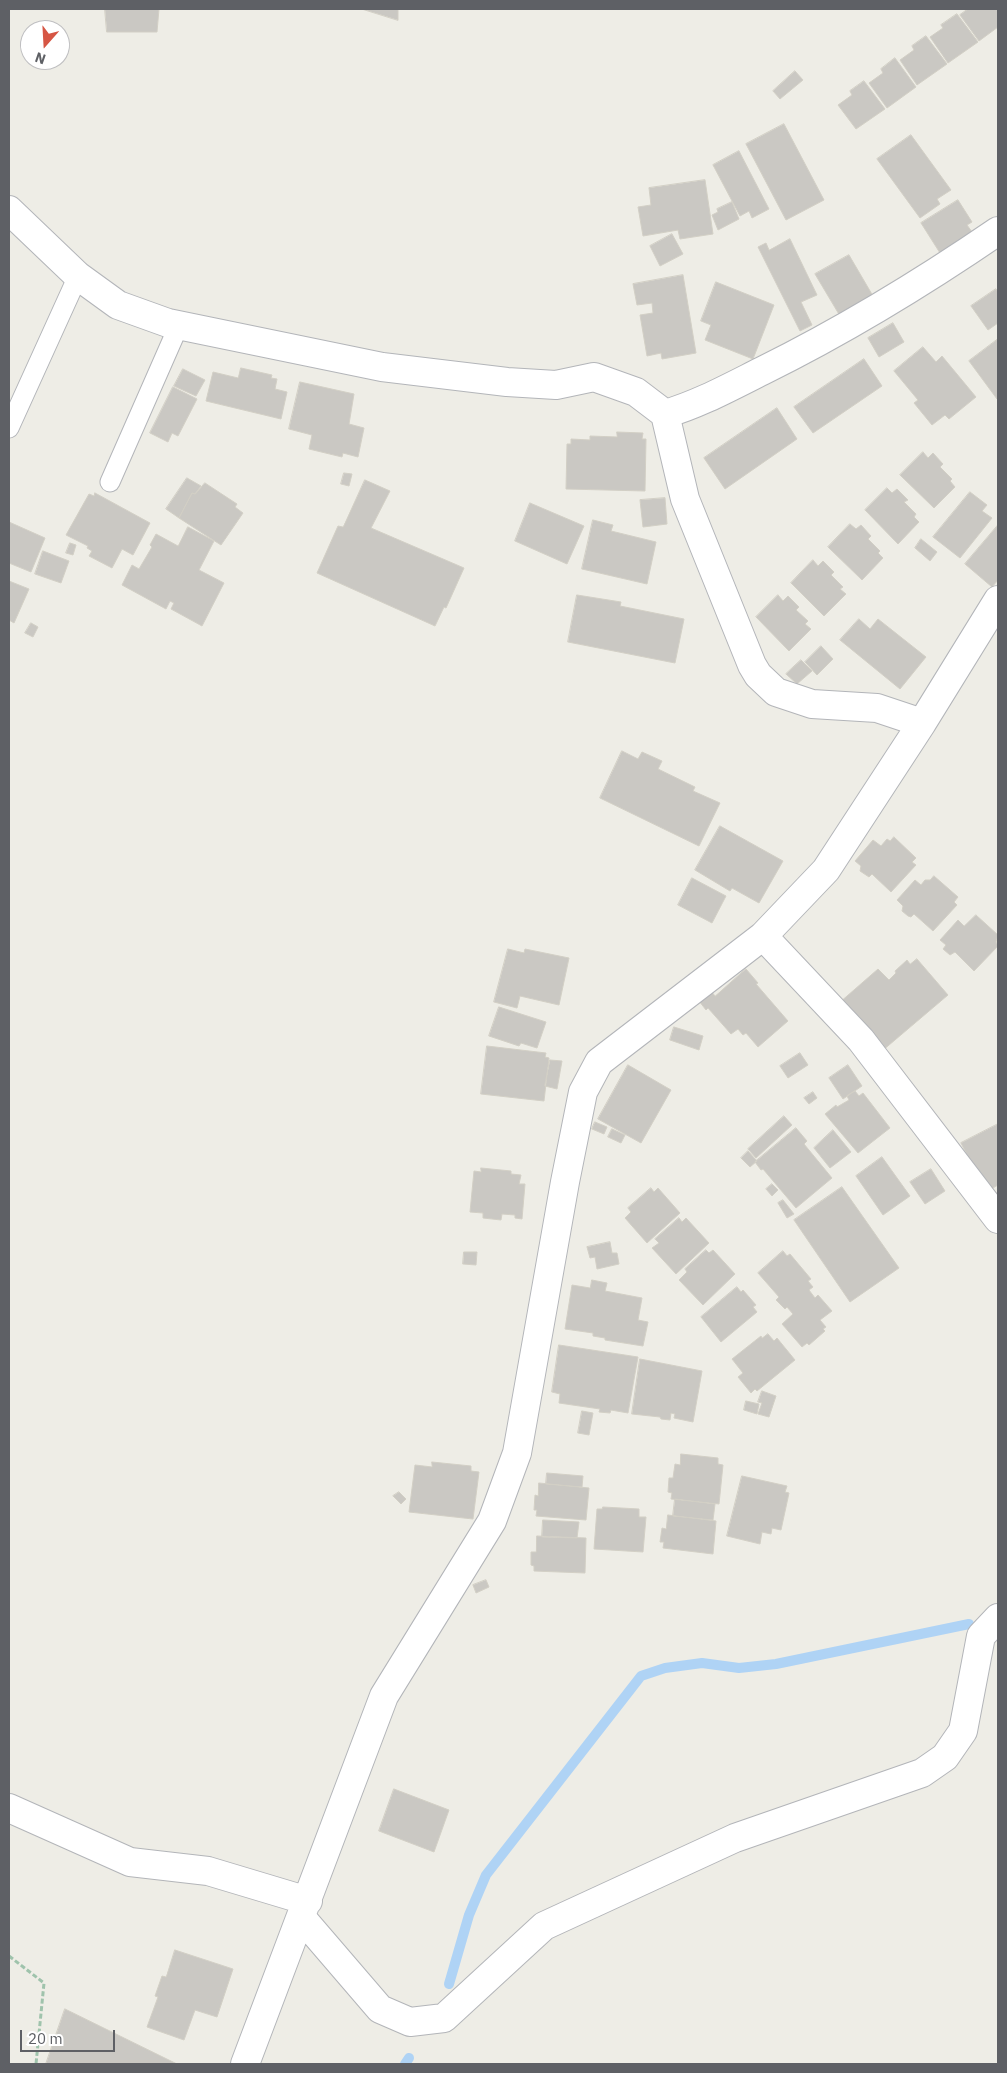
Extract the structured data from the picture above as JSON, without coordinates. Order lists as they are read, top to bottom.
{
  "scale_bar": "20 m",
  "north": "bottom"
}
